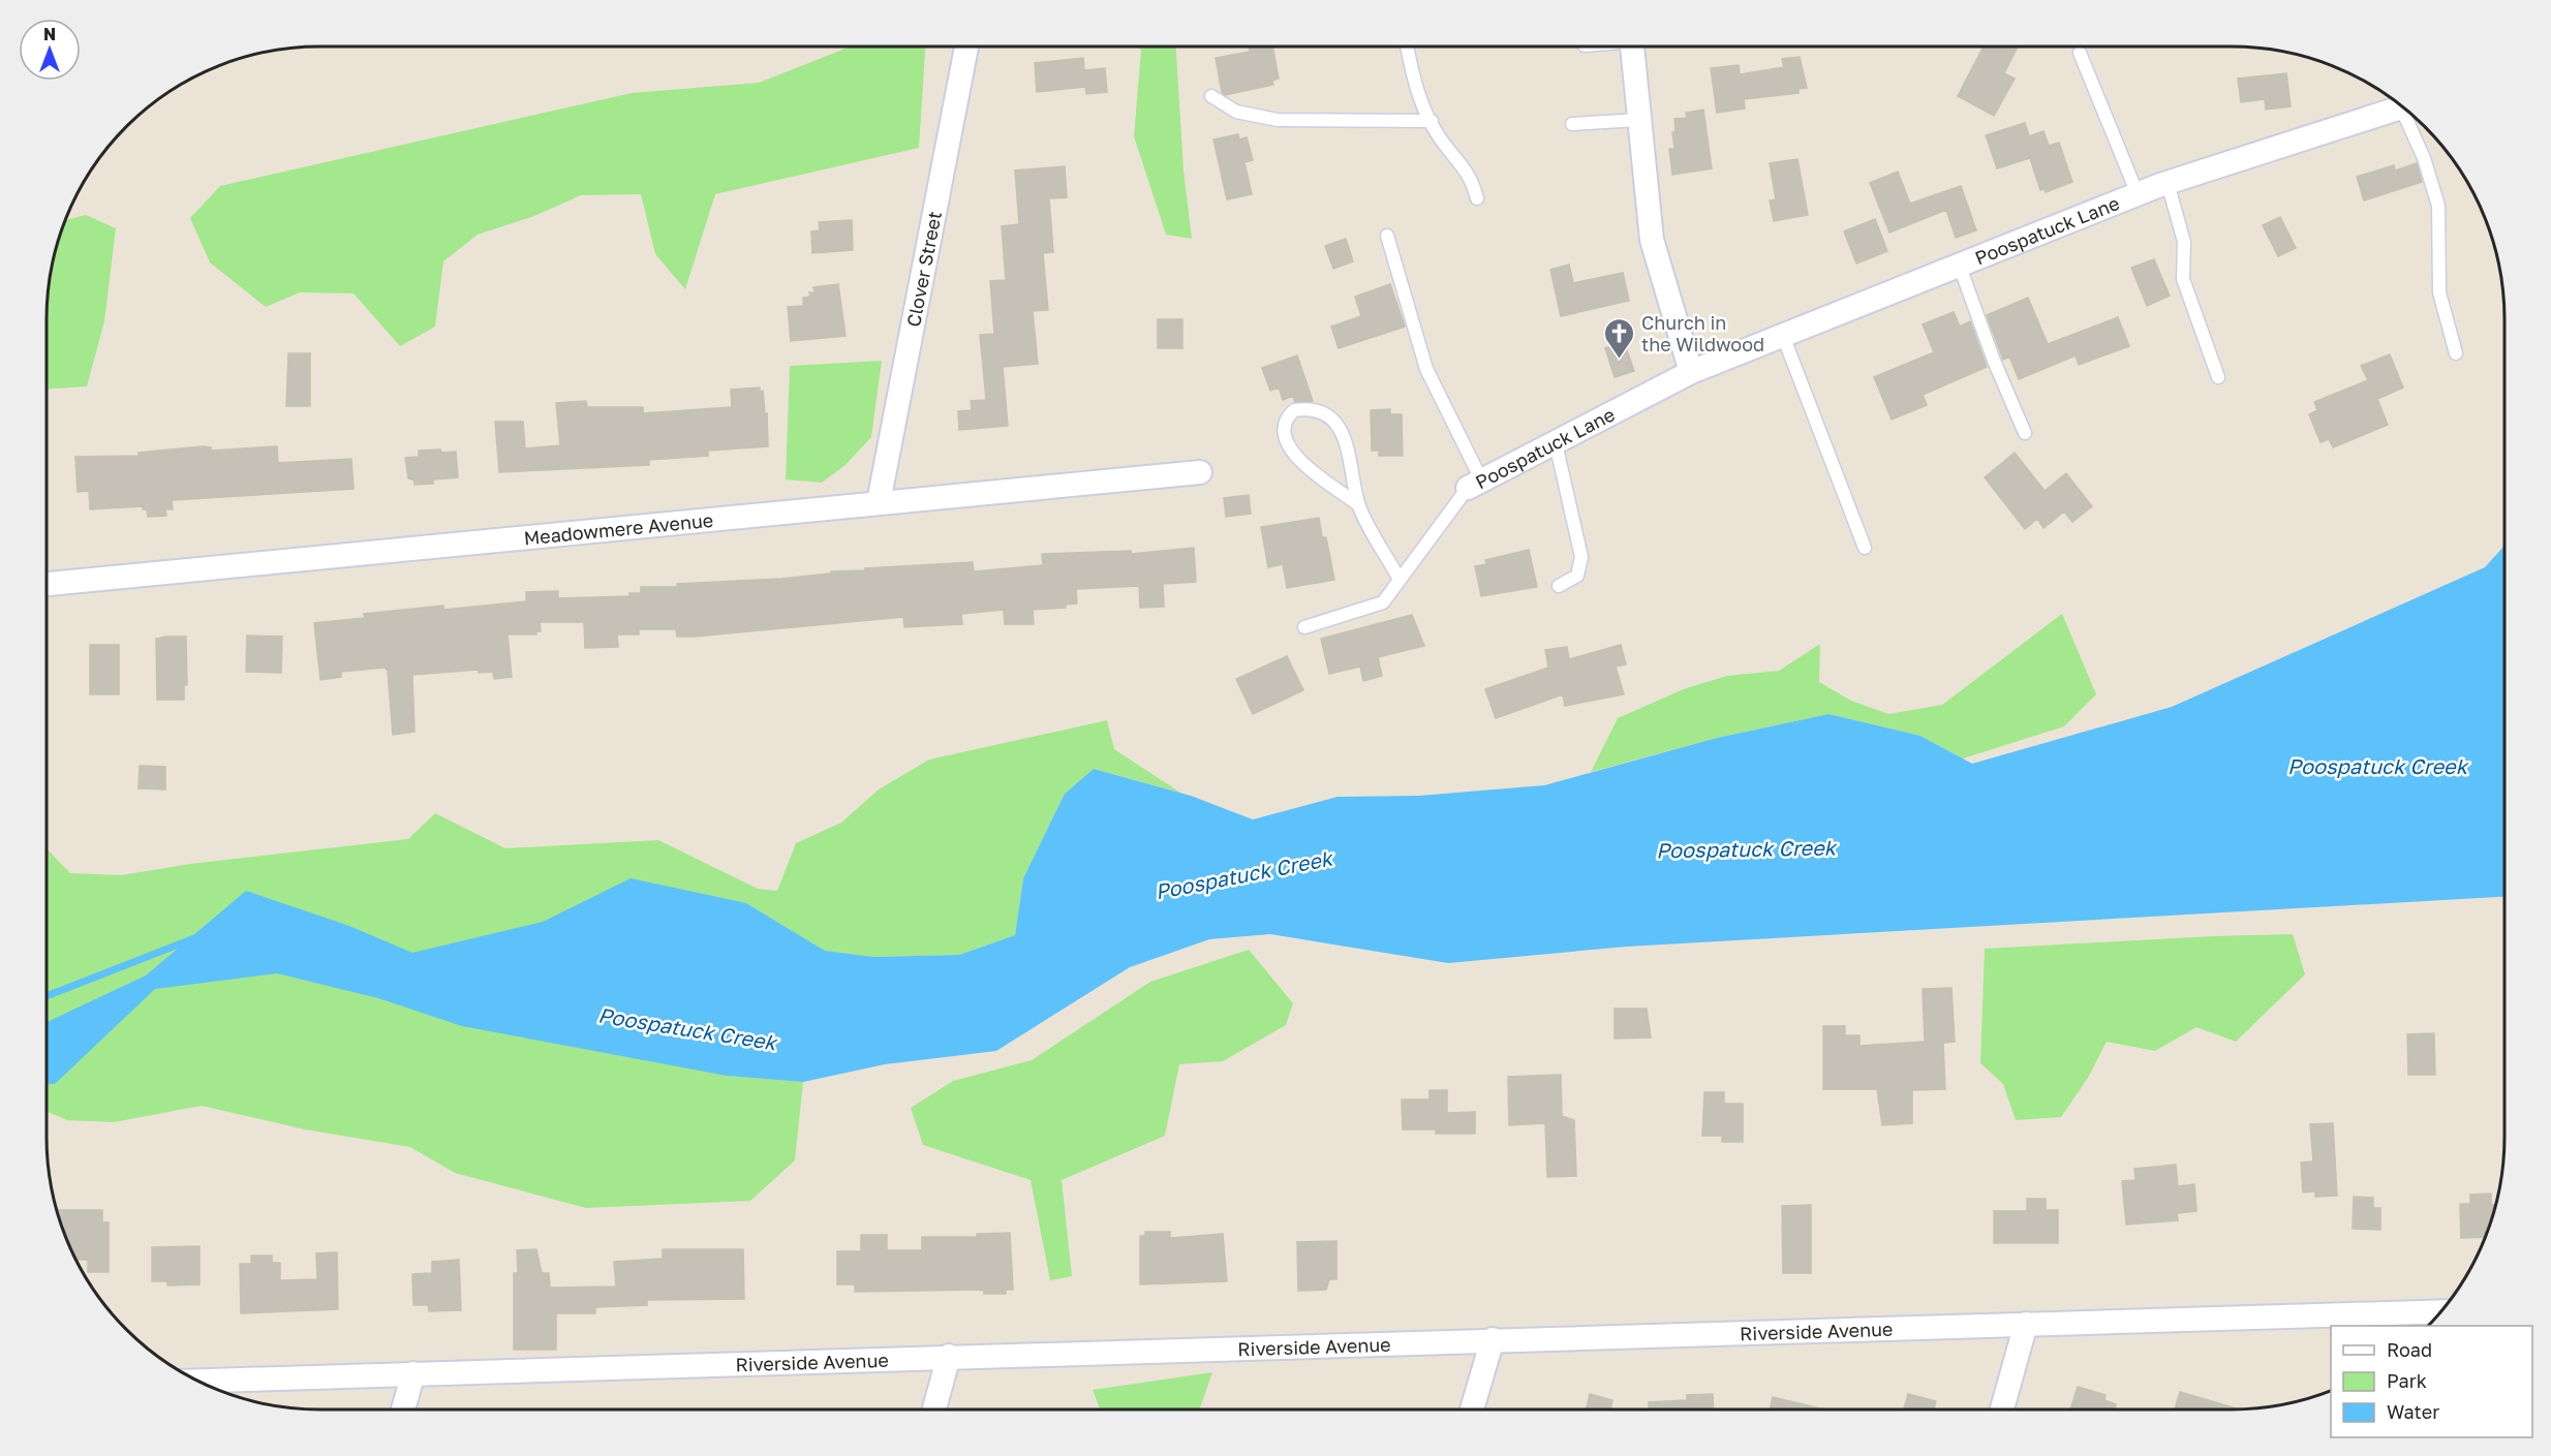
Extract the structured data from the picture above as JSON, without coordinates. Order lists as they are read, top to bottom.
{
  "streets": {
    "street": [
      "Poospatuck Lane",
      "Clover Street",
      "Meadowmere Avenue",
      "Riverside Avenue"
    ]
  },
  "crossings": [
    ["Clover Street", "Meadowmere Avenue"]
  ],
  "water": ["Poospatuck Creek"],
  "places": {
    "church": ["Church in the Wildwood"]
  },
  "legend": ["Road", "Park", "Water"],
  "north": "top"
}
